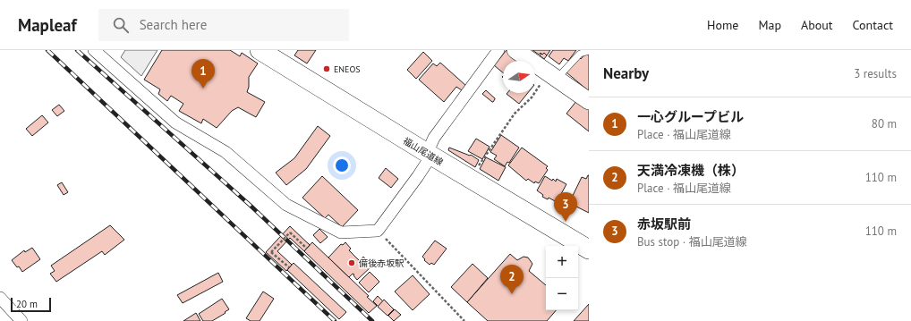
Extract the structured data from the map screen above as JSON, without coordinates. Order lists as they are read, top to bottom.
{
  "streets": {
    "main road": ["福山尾道線"]
  },
  "places": ["ENEOS", "備後赤坂駅"],
  "scale_bar": "20 m",
  "north": "right",
  "page": {
    "header": "Mapleaf",
    "search": "Search here",
    "nav": [
      "Home",
      "Map",
      "About",
      "Contact"
    ],
    "heading": ["Nearby", "3 results"],
    "pins": ["1", "3", "2"],
    "list": [
      {
        "mark": "1",
        "name": "一心グループビル",
        "note": "Place · 福山尾道線",
        "value": "80 m"
      },
      {
        "mark": "2",
        "name": "天満冷凍機（株）",
        "note": "Place · 福山尾道線",
        "value": "110 m"
      },
      {
        "mark": "3",
        "name": "赤坂駅前",
        "note": "Bus stop · 福山尾道線",
        "value": "110 m"
      }
    ],
    "map_buttons": ["+", "−"],
    "scale": "20 m"
  }
}
